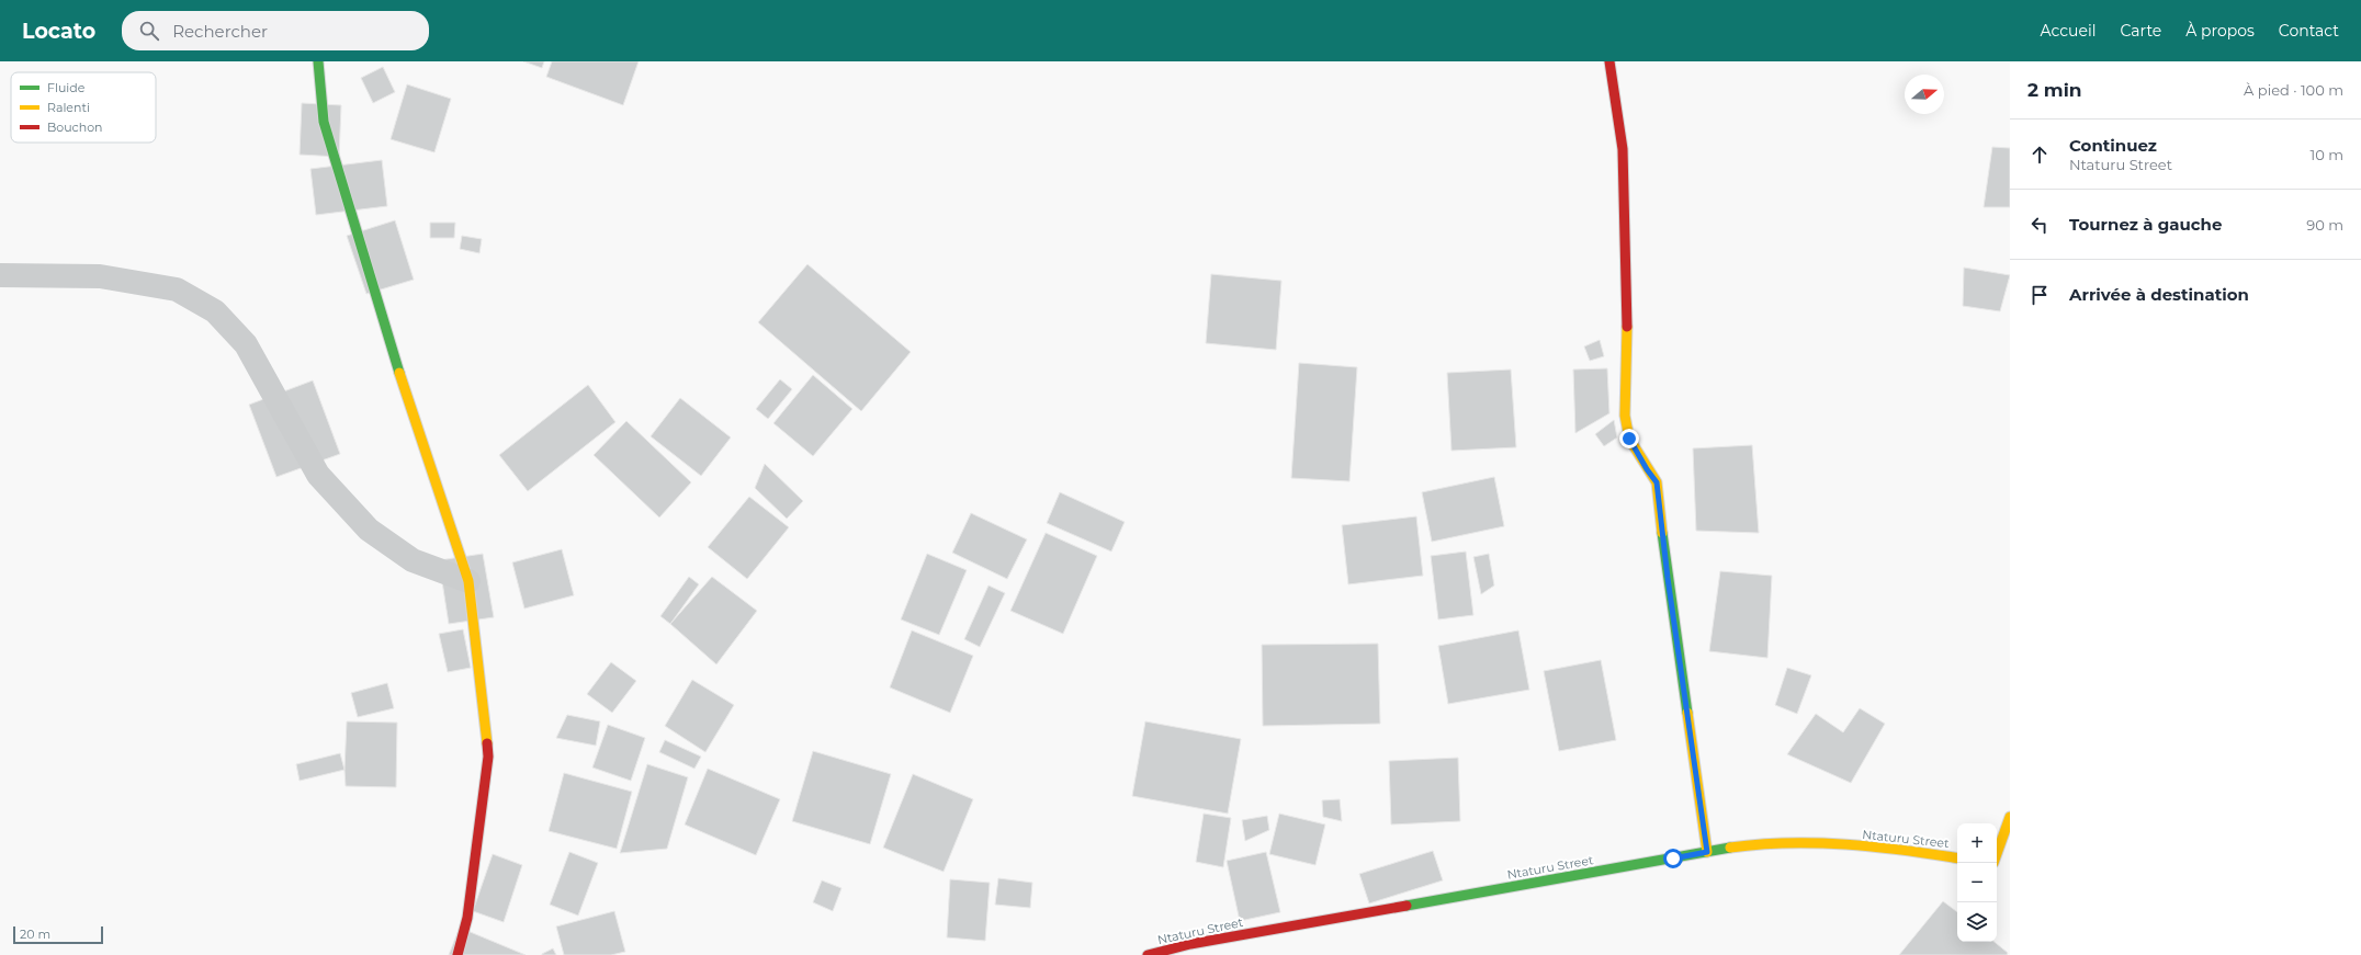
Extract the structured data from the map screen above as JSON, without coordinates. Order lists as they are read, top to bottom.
{
  "streets": {
    "street": ["Ntaturu Street"]
  },
  "legend": ["Fluide", "Ralenti", "Bouchon"],
  "scale_bar": "20 m",
  "north": "right",
  "page": {
    "header": "Locato",
    "search": "Rechercher",
    "nav": [
      "Accueil",
      "Carte",
      "À propos",
      "Contact"
    ],
    "heading": ["2 min", "À pied · 100 m"],
    "list": [
      ["Continuez", "Ntaturu Street", "10 m"],
      ["Tournez à gauche", "90 m"],
      "Arrivée à destination"
    ],
    "map_buttons": ["+", "−"],
    "scale": "20 m"
  }
}
